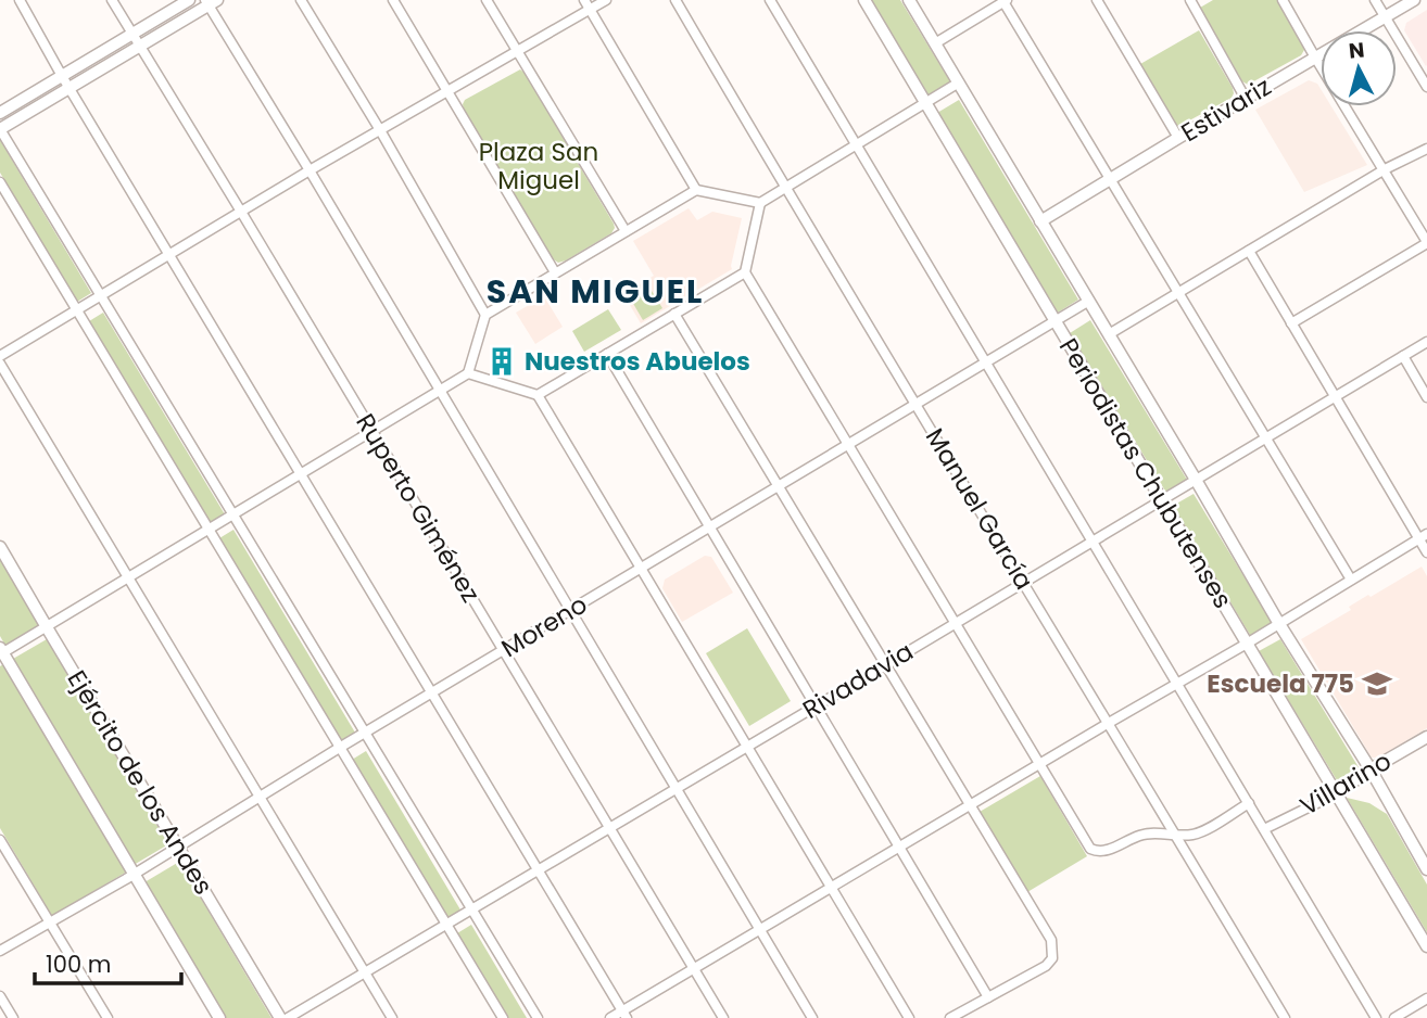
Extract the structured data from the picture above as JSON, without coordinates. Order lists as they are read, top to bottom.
{
  "streets": {
    "street": [
      "Estivariz",
      "Periodistas Chubutenses",
      "Ruperto Giménez",
      "Manuel García",
      "Moreno",
      "Rivadavia",
      "Ejército de los Andes",
      "Villarino"
    ]
  },
  "crossings": [
    ["Estivariz", "Periodistas Chubutenses"],
    ["Periodistas Chubutenses", "Moreno"],
    ["Periodistas Chubutenses", "Rivadavia"],
    ["Periodistas Chubutenses", "Villarino"],
    ["Ruperto Giménez", "Moreno"],
    ["Ruperto Giménez", "Rivadavia"],
    ["Manuel García", "Moreno"],
    ["Manuel García", "Rivadavia"],
    ["Moreno", "Ejército de los Andes"]
  ],
  "districts": ["SAN MIGUEL"],
  "parks": ["Plaza San Miguel"],
  "places": {
    "building": ["Nuestros Abuelos"],
    "school or university": ["Escuela 775"]
  },
  "scale_bar": "100 m",
  "north": "top"
}
